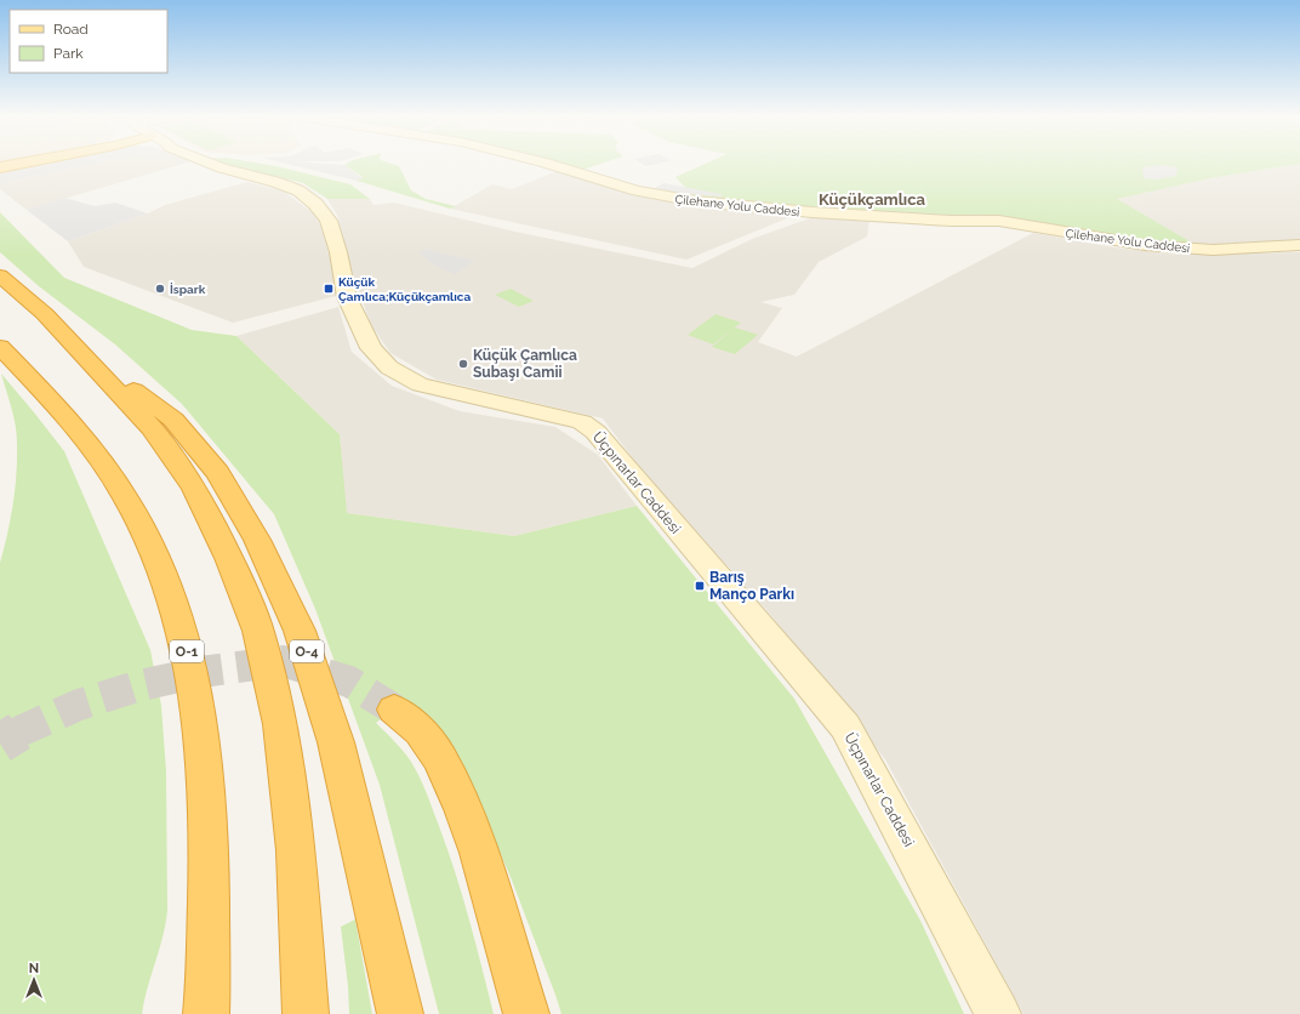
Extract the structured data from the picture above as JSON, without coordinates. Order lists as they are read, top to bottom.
{
  "streets": {
    "highway": ["O-1", "O-4"],
    "street": ["Çilehane Yolu Caddesi", "Üçpınarlar Caddesi"]
  },
  "districts": ["Küçükçamlıca"],
  "places": {
    "other": ["İspark", "Küçük Çamlıca Subaşı Camii"],
    "transit": ["Küçük Çamlıca;Küçükçamlıca", "Barış Manço Parkı"]
  },
  "legend": ["Road", "Park"],
  "north": "top"
}
